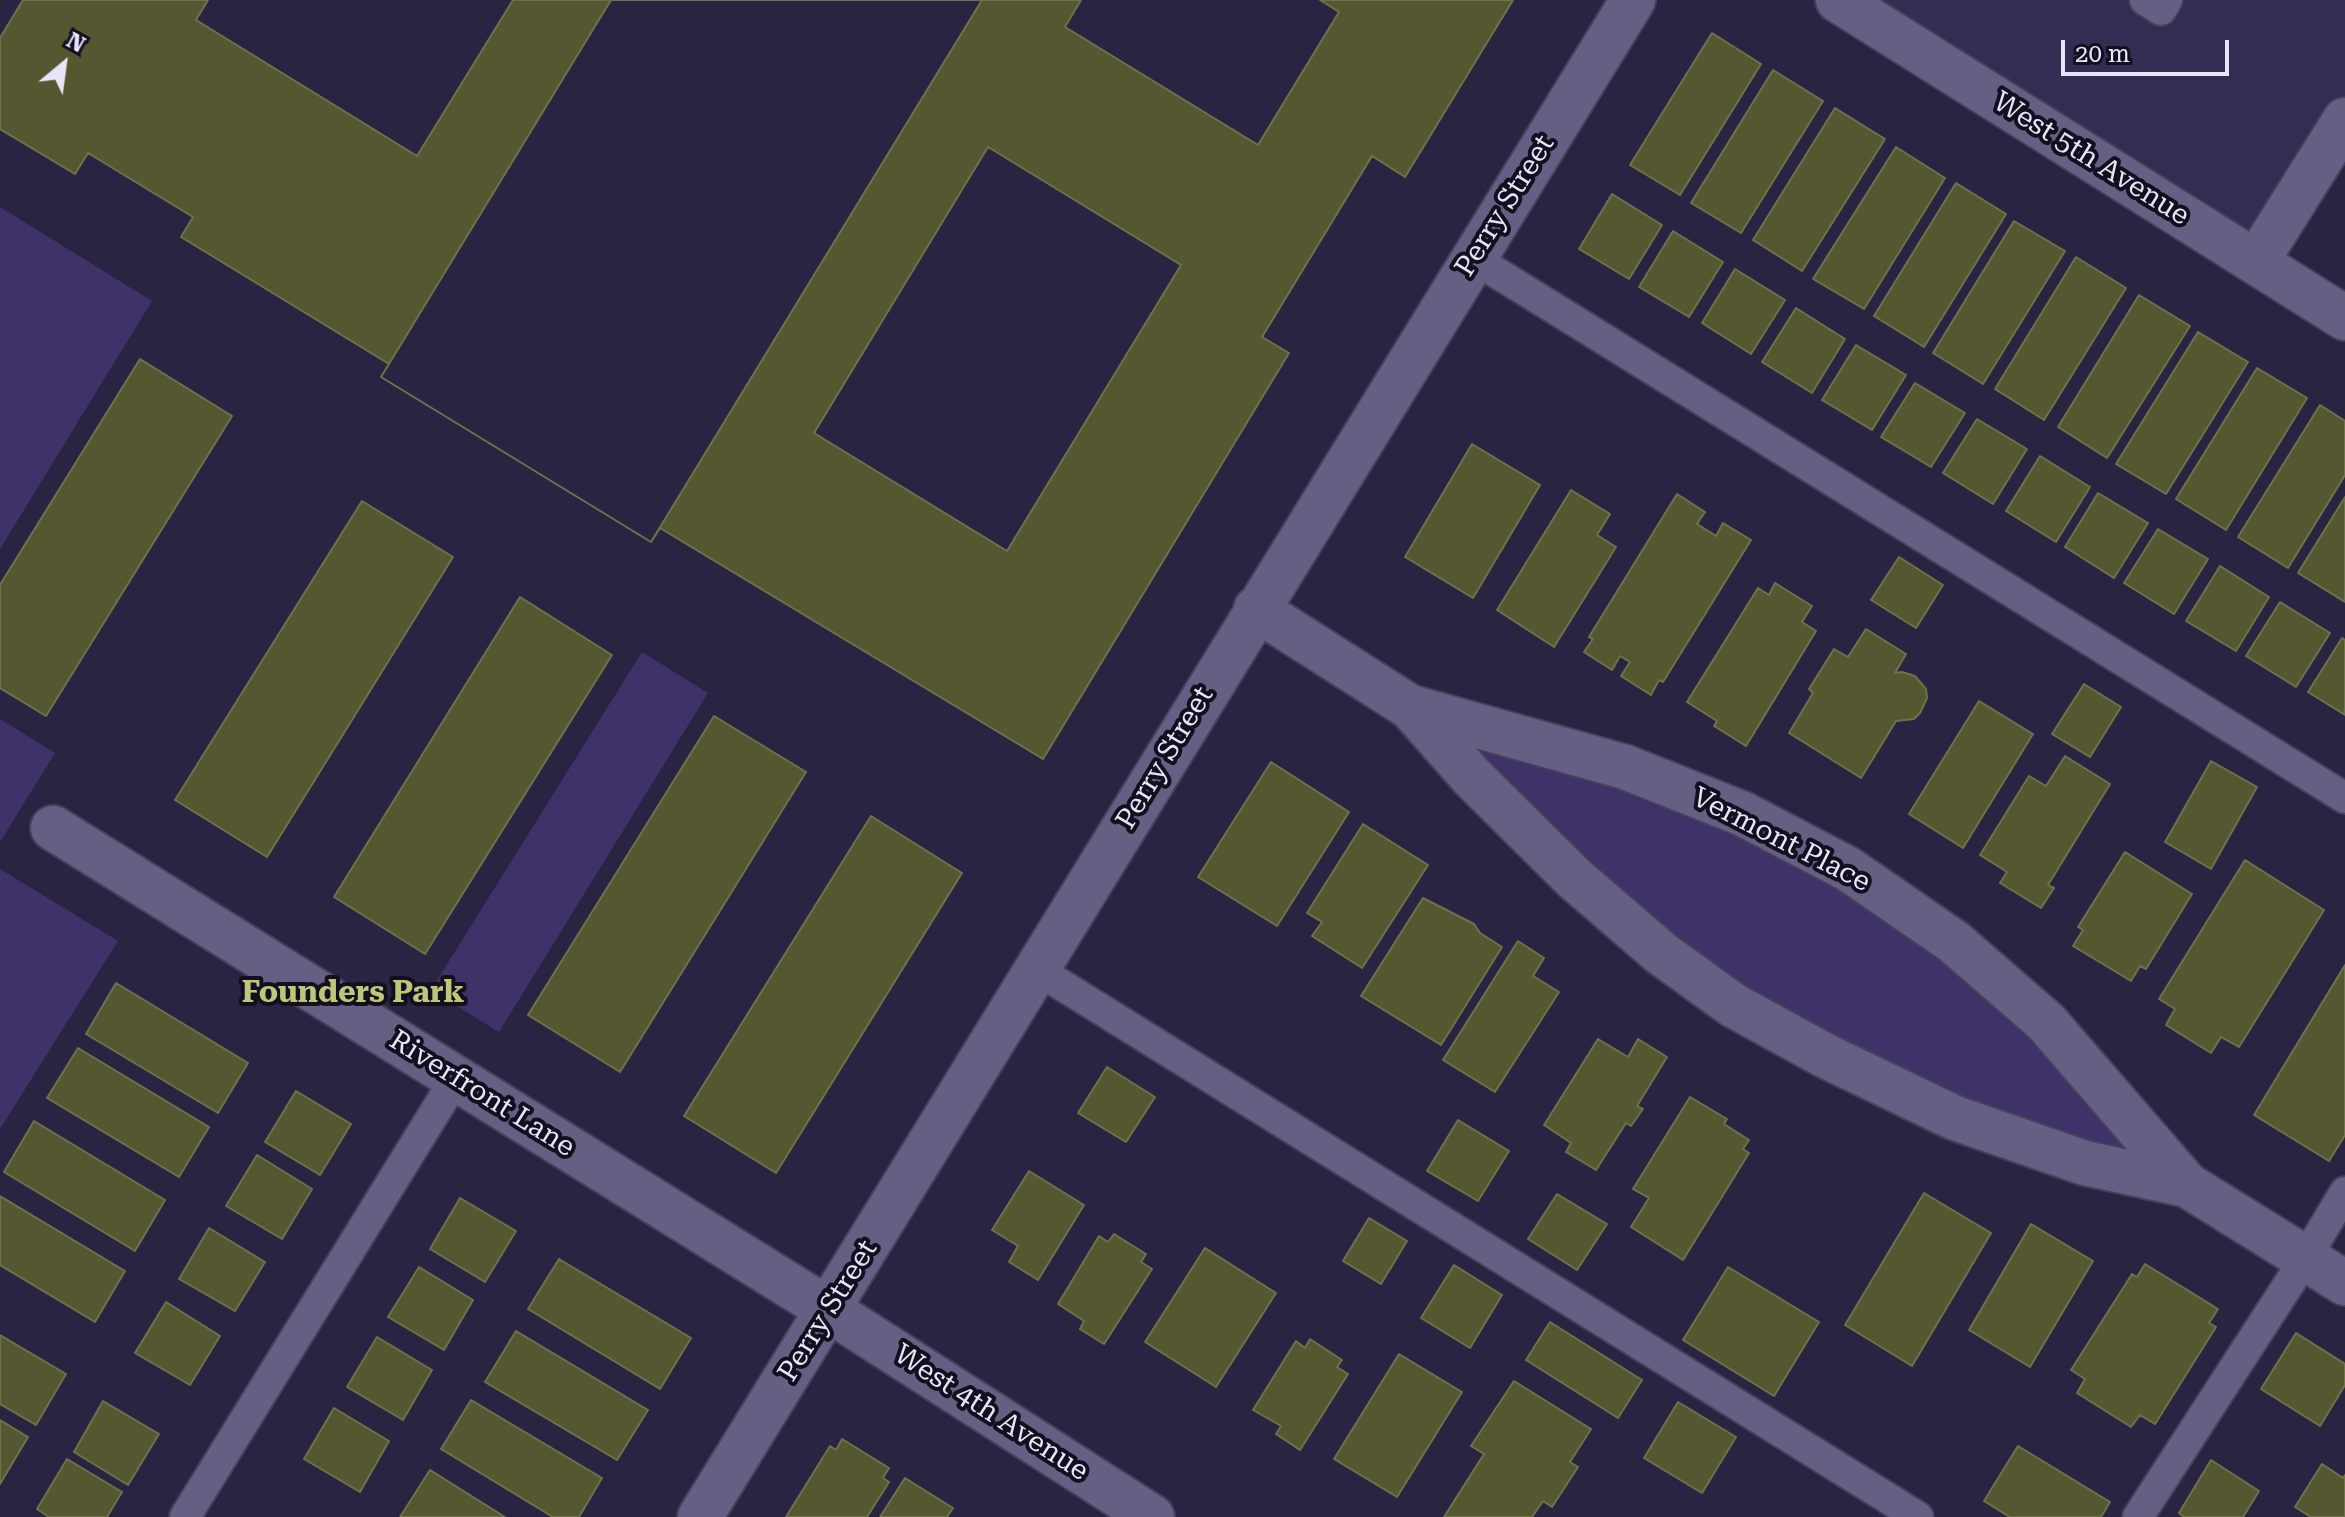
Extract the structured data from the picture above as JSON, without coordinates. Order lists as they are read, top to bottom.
{
  "streets": {
    "street": [
      "West 5th Avenue",
      "Perry Street",
      "Vermont Place",
      "Riverfront Lane",
      "West 4th Avenue"
    ]
  },
  "crossings": [
    ["Perry Street", "Vermont Place"],
    ["Perry Street", "Riverfront Lane"],
    ["Perry Street", "West 4th Avenue"],
    ["Riverfront Lane", "West 4th Avenue"]
  ],
  "districts": ["Founders Park"],
  "scale_bar": "20 m",
  "north": "top right"
}
